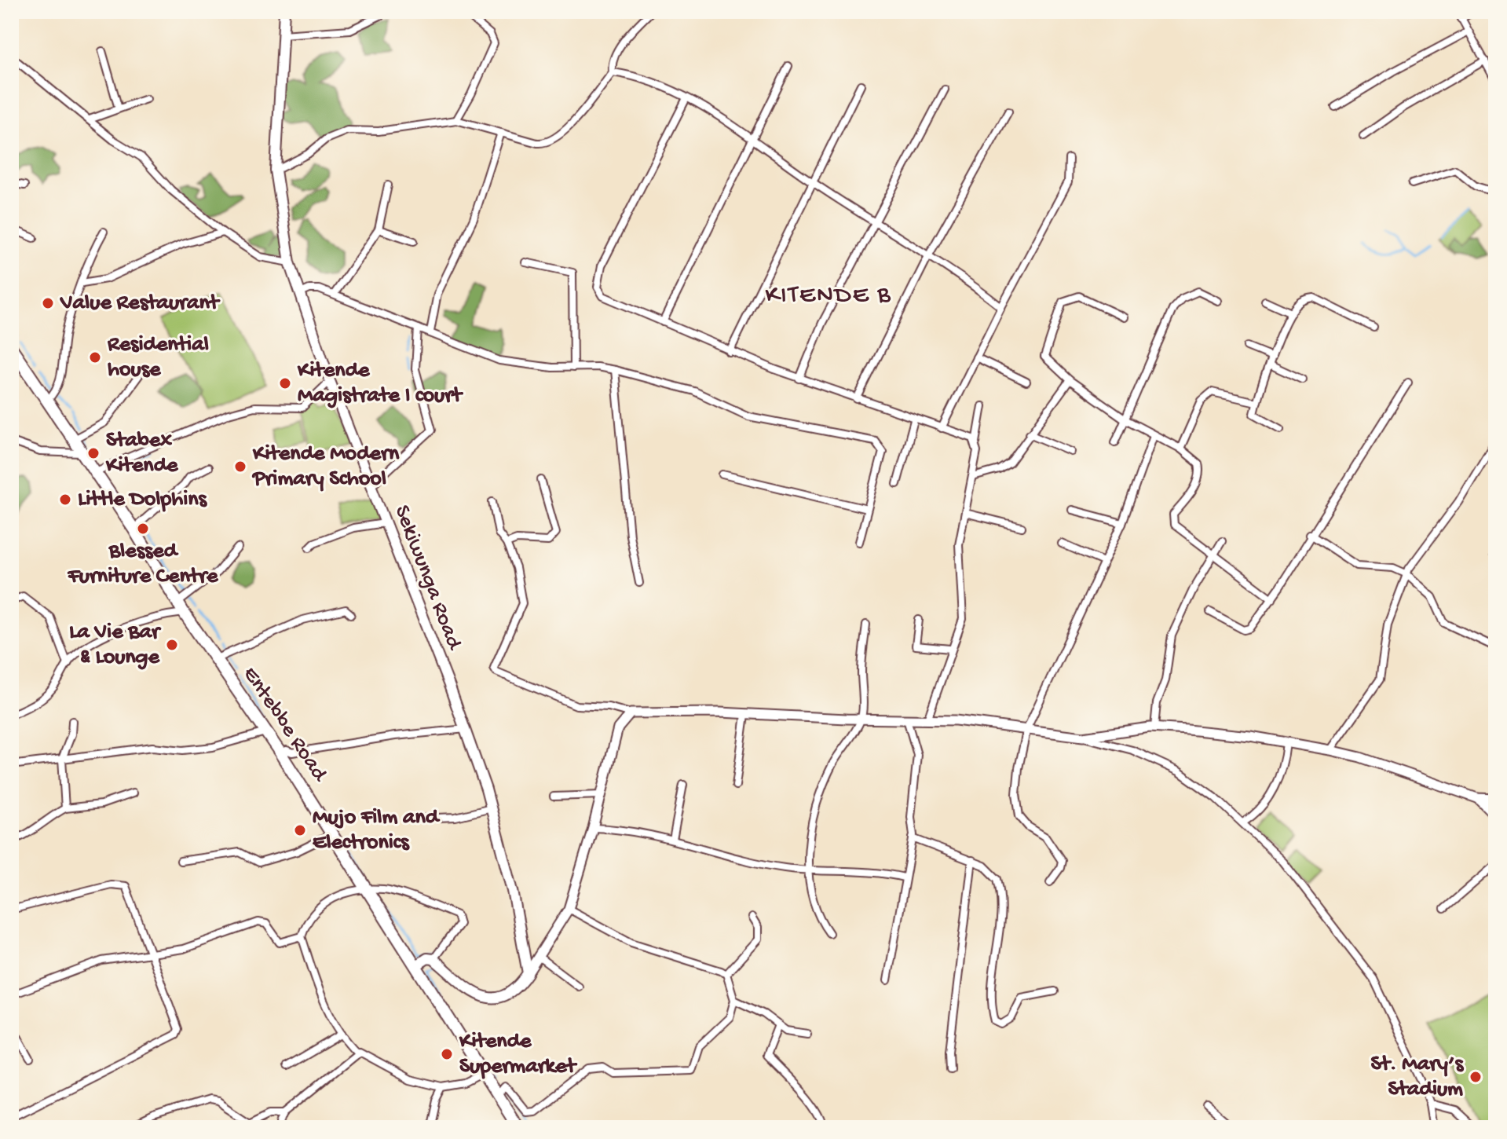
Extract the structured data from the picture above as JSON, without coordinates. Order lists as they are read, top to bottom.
{
  "streets": {
    "main road": ["Sekiwunga Road", "Entebbe Road"]
  },
  "districts": ["KITENDE B"],
  "places": [
    "Value Restaurant",
    "Residential house",
    "Kitende Magistrate I court",
    "Stabex Kitende",
    "Kitende Modern Primary School",
    "Little Dolphins",
    "Blessed Furniture Centre",
    "La Vie Bar & Lounge",
    "Mujo Film and Electronics",
    "Kitende Supermarket",
    "St. Mary’s Stadium"
  ]
}
